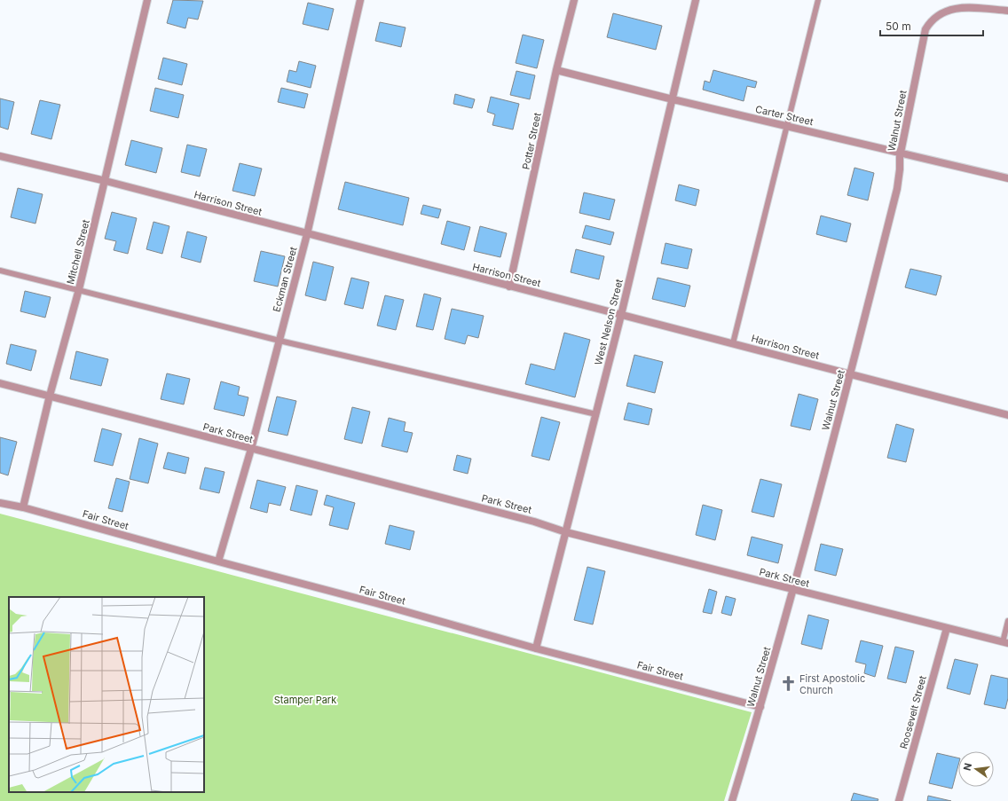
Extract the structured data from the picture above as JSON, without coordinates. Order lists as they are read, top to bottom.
{
  "streets": {
    "street": [
      "Carter Street",
      "Walnut Street",
      "Potter Street",
      "Harrison Street",
      "Mitchell Street",
      "Eckman Street",
      "West Nelson Street",
      "Park Street",
      "Fair Street",
      "Roosevelt Street"
    ]
  },
  "crossings": [
    ["Carter Street", "Walnut Street"],
    ["Carter Street", "Potter Street"],
    ["Carter Street", "West Nelson Street"],
    ["Walnut Street", "Harrison Street"],
    ["Walnut Street", "Park Street"],
    ["Walnut Street", "Fair Street"],
    ["Potter Street", "Harrison Street"],
    ["Harrison Street", "Mitchell Street"],
    ["Harrison Street", "Eckman Street"],
    ["Harrison Street", "West Nelson Street"],
    ["Mitchell Street", "Park Street"],
    ["Mitchell Street", "Fair Street"],
    ["Eckman Street", "Park Street"],
    ["Eckman Street", "Fair Street"],
    ["West Nelson Street", "Park Street"],
    ["West Nelson Street", "Fair Street"],
    ["Park Street", "Roosevelt Street"]
  ],
  "parks": ["Stamper Park"],
  "places": {
    "church": ["First Apostolic Church"]
  },
  "scale_bar": "50 m",
  "north": "left"
}
